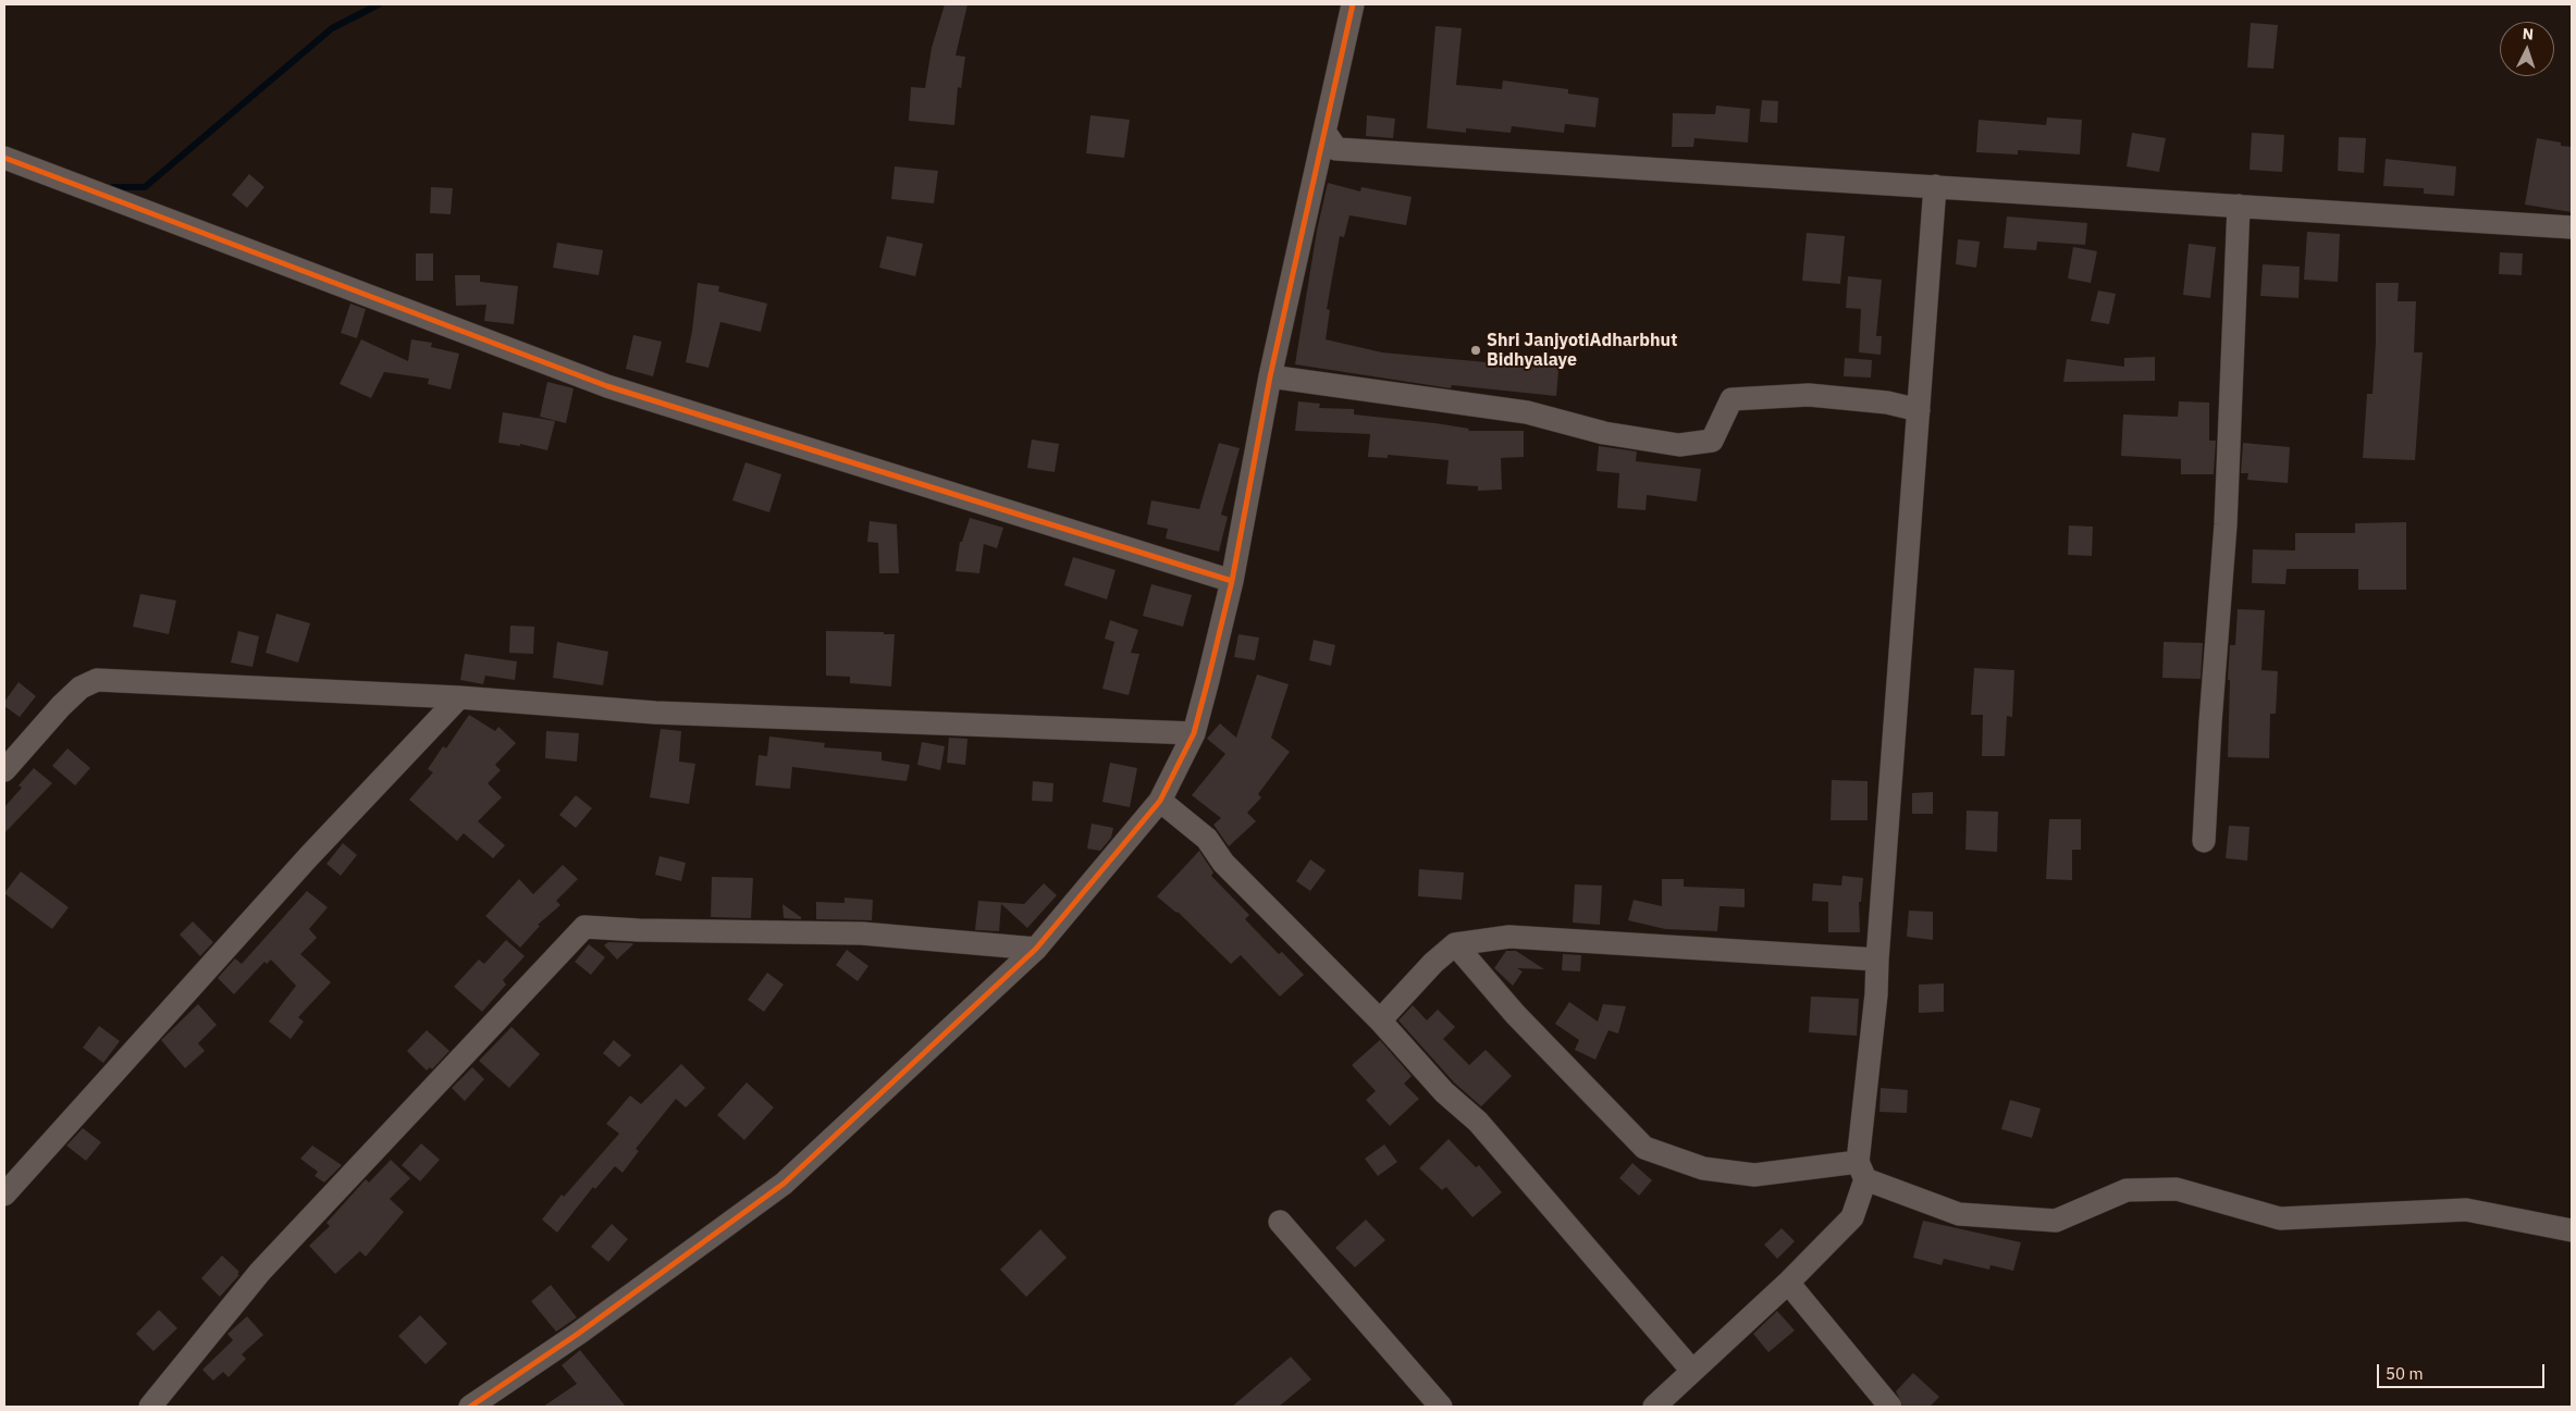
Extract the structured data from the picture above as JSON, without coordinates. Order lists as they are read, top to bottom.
{
  "places": ["Shri JanjyotiAdharbhut Bidhyalaye"],
  "scale_bar": "50 m",
  "north": "top"
}
